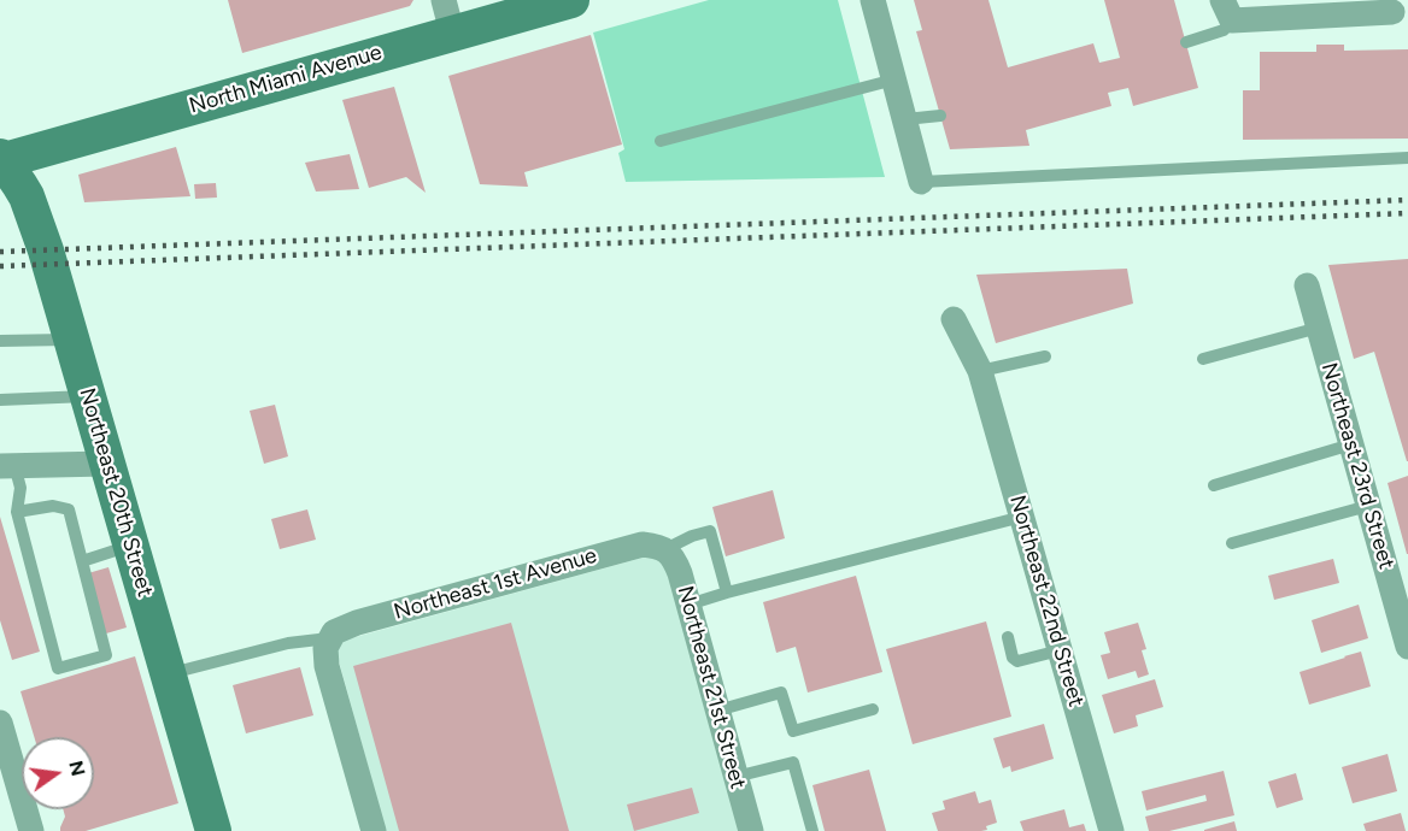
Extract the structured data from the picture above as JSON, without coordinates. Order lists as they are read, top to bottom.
{
  "streets": {
    "main road": ["North Miami Avenue", "Northeast 20th Street"],
    "street": [
      "Northeast 23rd Street",
      "Northeast 1st Avenue",
      "Northeast 22nd Street",
      "Northeast 21st Street"
    ]
  },
  "crossings": [
    ["North Miami Avenue", "Northeast 20th Street"],
    ["Northeast 1st Avenue", "Northeast 21st Street"]
  ],
  "north": "right"
}
